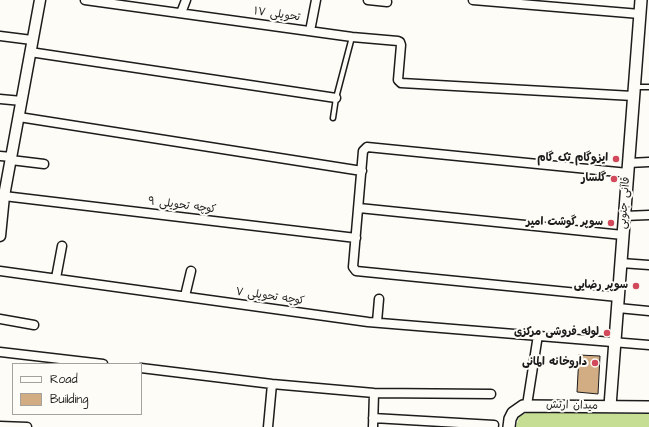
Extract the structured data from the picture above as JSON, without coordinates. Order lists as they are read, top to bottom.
{
  "streets": {
    "main road": ["قاآنی جنوبی", "میدان ارتش"],
    "street": ["تحویلی ۱۷", "کوچه تحویلی ۹", "کوچه تحویلی ۷"]
  },
  "crossings": [
    ["تحویلی ۱۷", "قاآنی جنوبی"],
    ["قاآنی جنوبی", "کوچه تحویلی ۷"],
    ["قاآنی جنوبی", "میدان ارتش"]
  ],
  "places": [
    "ایزوگام تک گام",
    "گلسار",
    "سوپر گوشت امیر",
    "سوپر رضایی",
    "لوله فروشی مرکزی",
    "داروخانه المانی"
  ],
  "legend": ["Road", "Building"]
}
